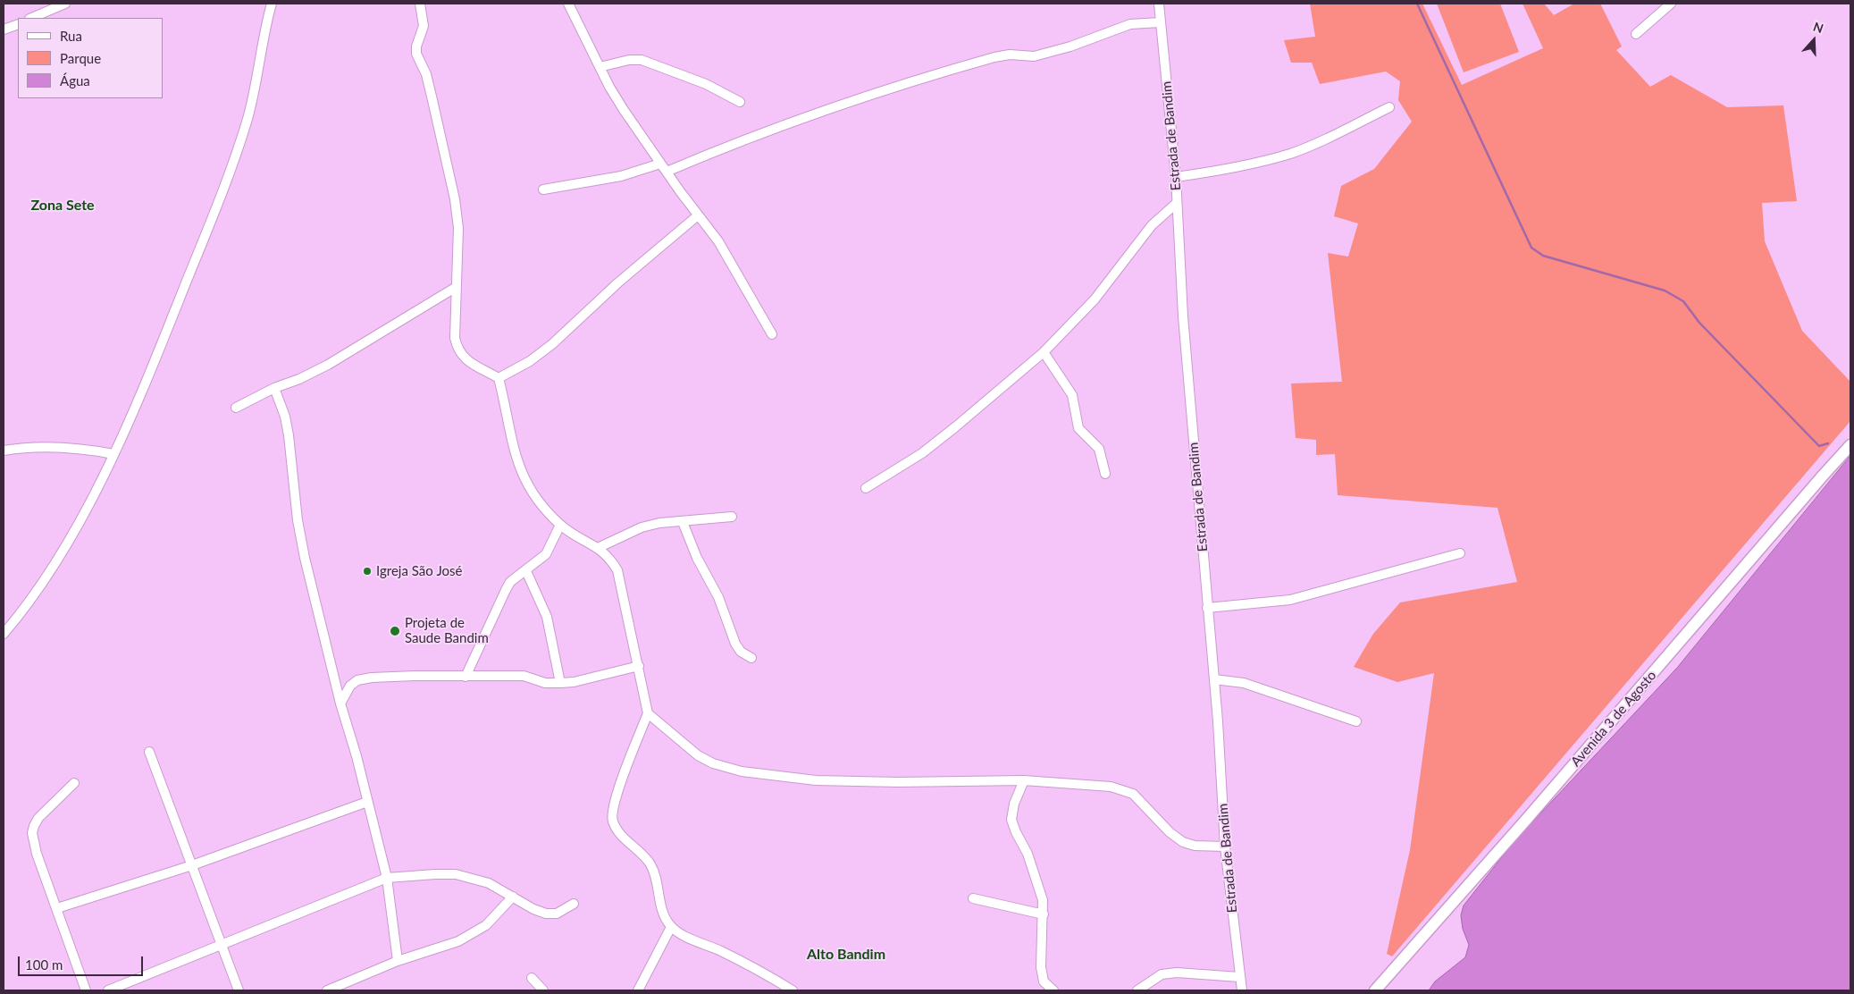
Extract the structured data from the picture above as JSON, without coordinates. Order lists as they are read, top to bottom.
{
  "streets": {
    "street": ["Estrada de Bandim", "Avenida 3 de Agosto"]
  },
  "districts": ["Zona Sete", "Alto Bandim"],
  "places": ["Igreja São José", "Projeta de Saude Bandim"],
  "legend": ["Rua", "Parque", "Água"],
  "scale_bar": "100 m",
  "north": "top"
}
